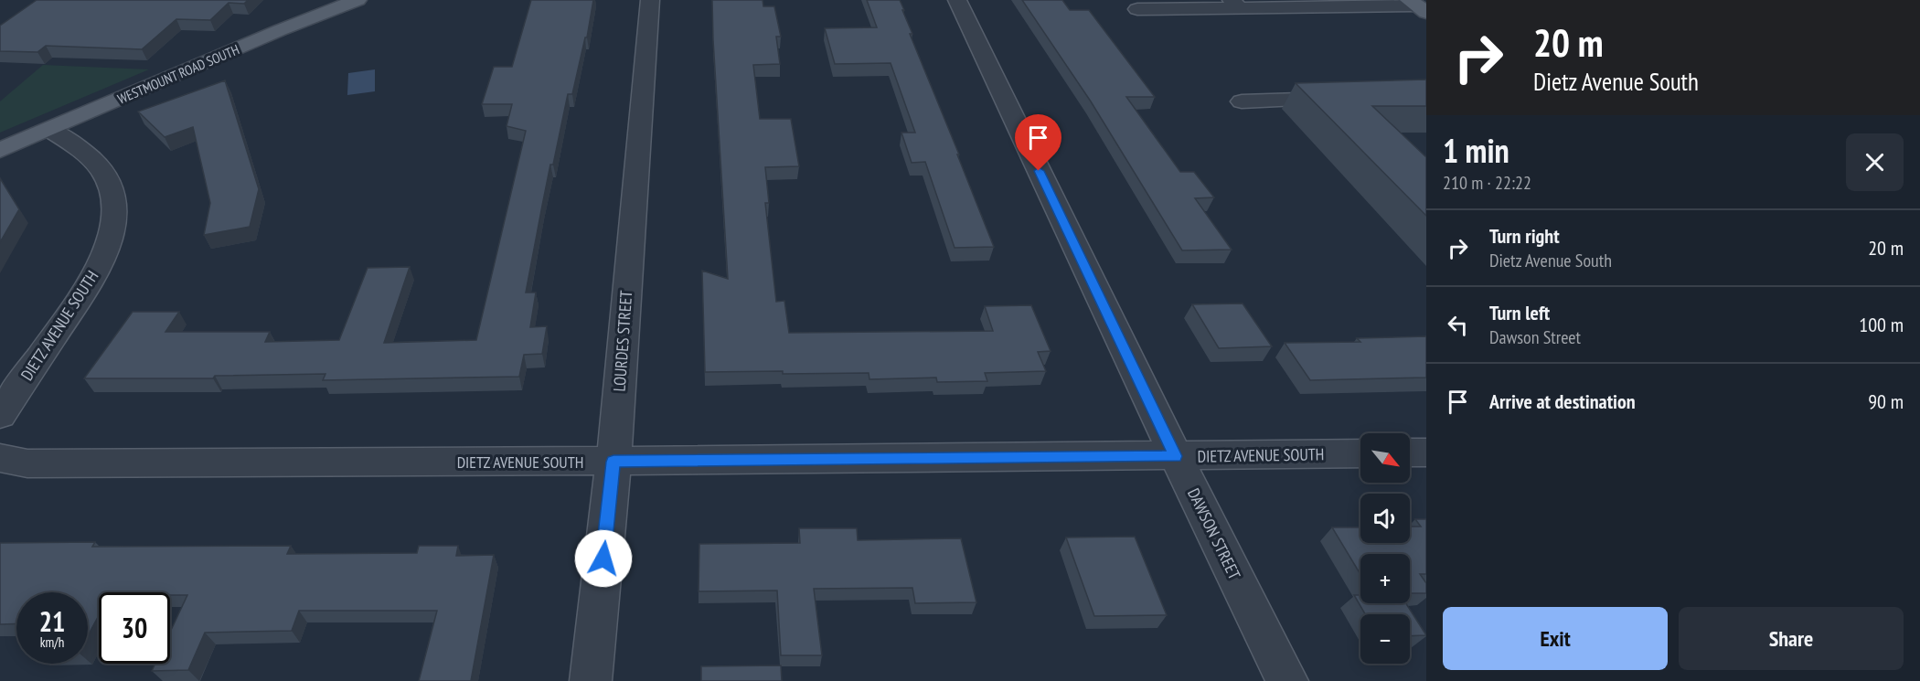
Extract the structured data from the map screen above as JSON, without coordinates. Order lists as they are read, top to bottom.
{
  "streets": {
    "main road": ["WESTMOUNT ROAD SOUTH"],
    "street": ["DIETZ AVENUE SOUTH", "LOURDES STREET", "DAWSON STREET"]
  },
  "crossings": [
    ["WESTMOUNT ROAD SOUTH", "DIETZ AVENUE SOUTH"],
    ["DIETZ AVENUE SOUTH", "LOURDES STREET"],
    ["DIETZ AVENUE SOUTH", "DAWSON STREET"]
  ],
  "north": "bottom right",
  "page": {
    "turn": ["20 m", "Dietz Avenue South"],
    "heading": ["1 min", "210 m · 22:22"],
    "list": [
      {
        "name": "Turn right",
        "note": "Dietz Avenue South",
        "value": "20 m"
      },
      {
        "name": "Turn left",
        "note": "Dawson Street",
        "value": "100 m"
      },
      {
        "name": "Arrive at destination",
        "value": "90 m"
      }
    ],
    "map_buttons": ["+", "−"],
    "speed": "21 km/h",
    "limit": "30",
    "buttons": ["Exit", "Share"]
  }
}
